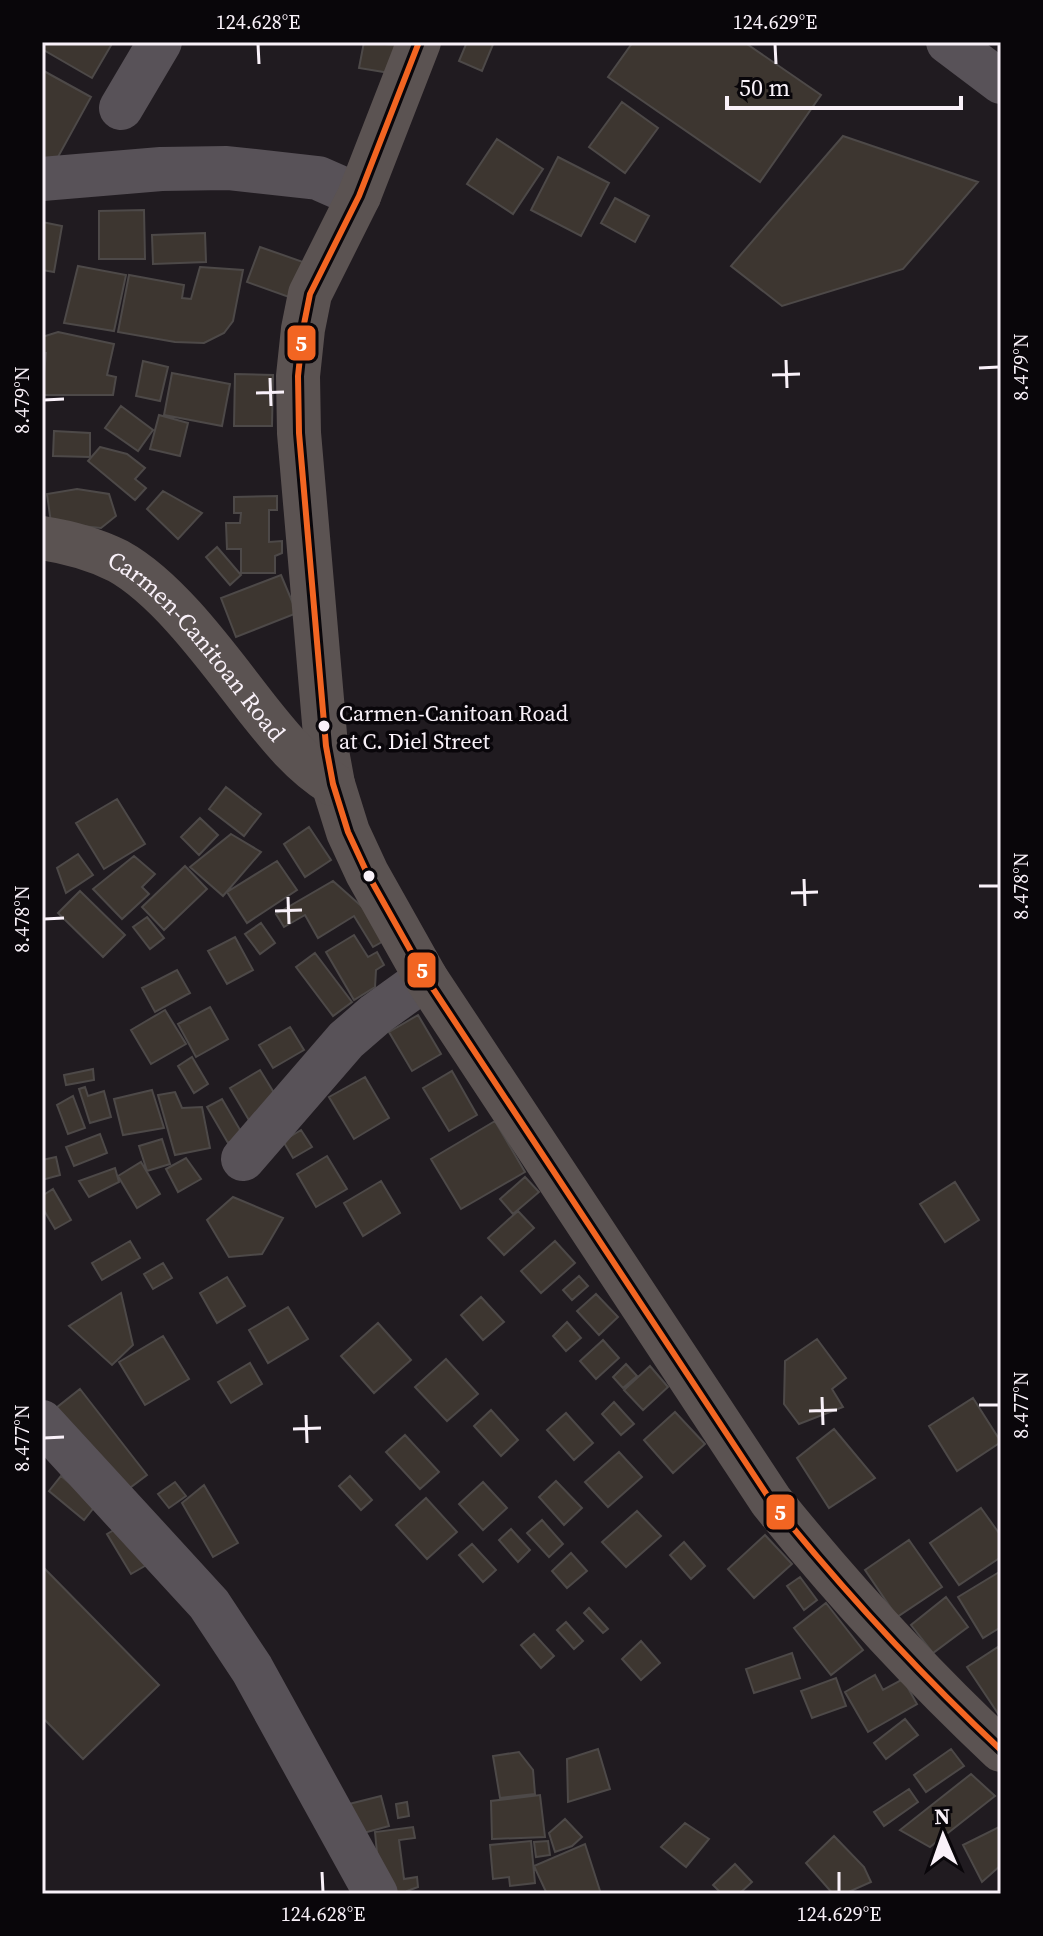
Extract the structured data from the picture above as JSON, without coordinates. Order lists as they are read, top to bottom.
{
  "streets": {
    "main road": ["Carmen-Canitoan Road"]
  },
  "places": ["Carmen-Canitoan Road at C. Diel Street"],
  "lines": ["transit line 5"],
  "scale_bar": "50 m",
  "north": "top",
  "coordinates": [
    "124.628°E",
    "124.629°E",
    "8.479°N",
    "8.478°N",
    "8.477°N"
  ]
}
